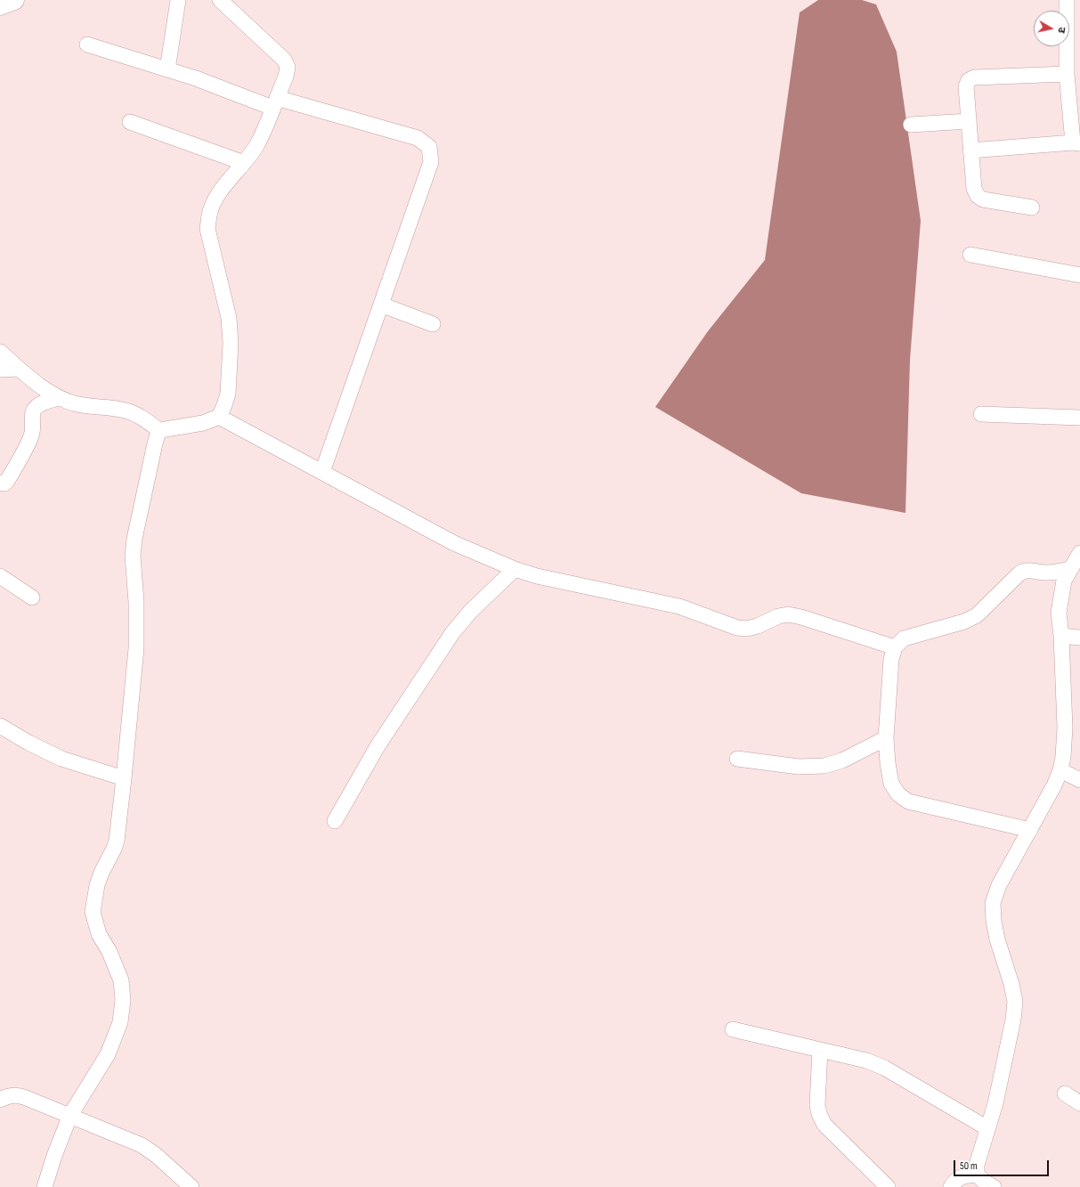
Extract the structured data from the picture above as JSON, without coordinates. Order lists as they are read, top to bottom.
{
  "scale_bar": "50 m",
  "north": "right"
}
